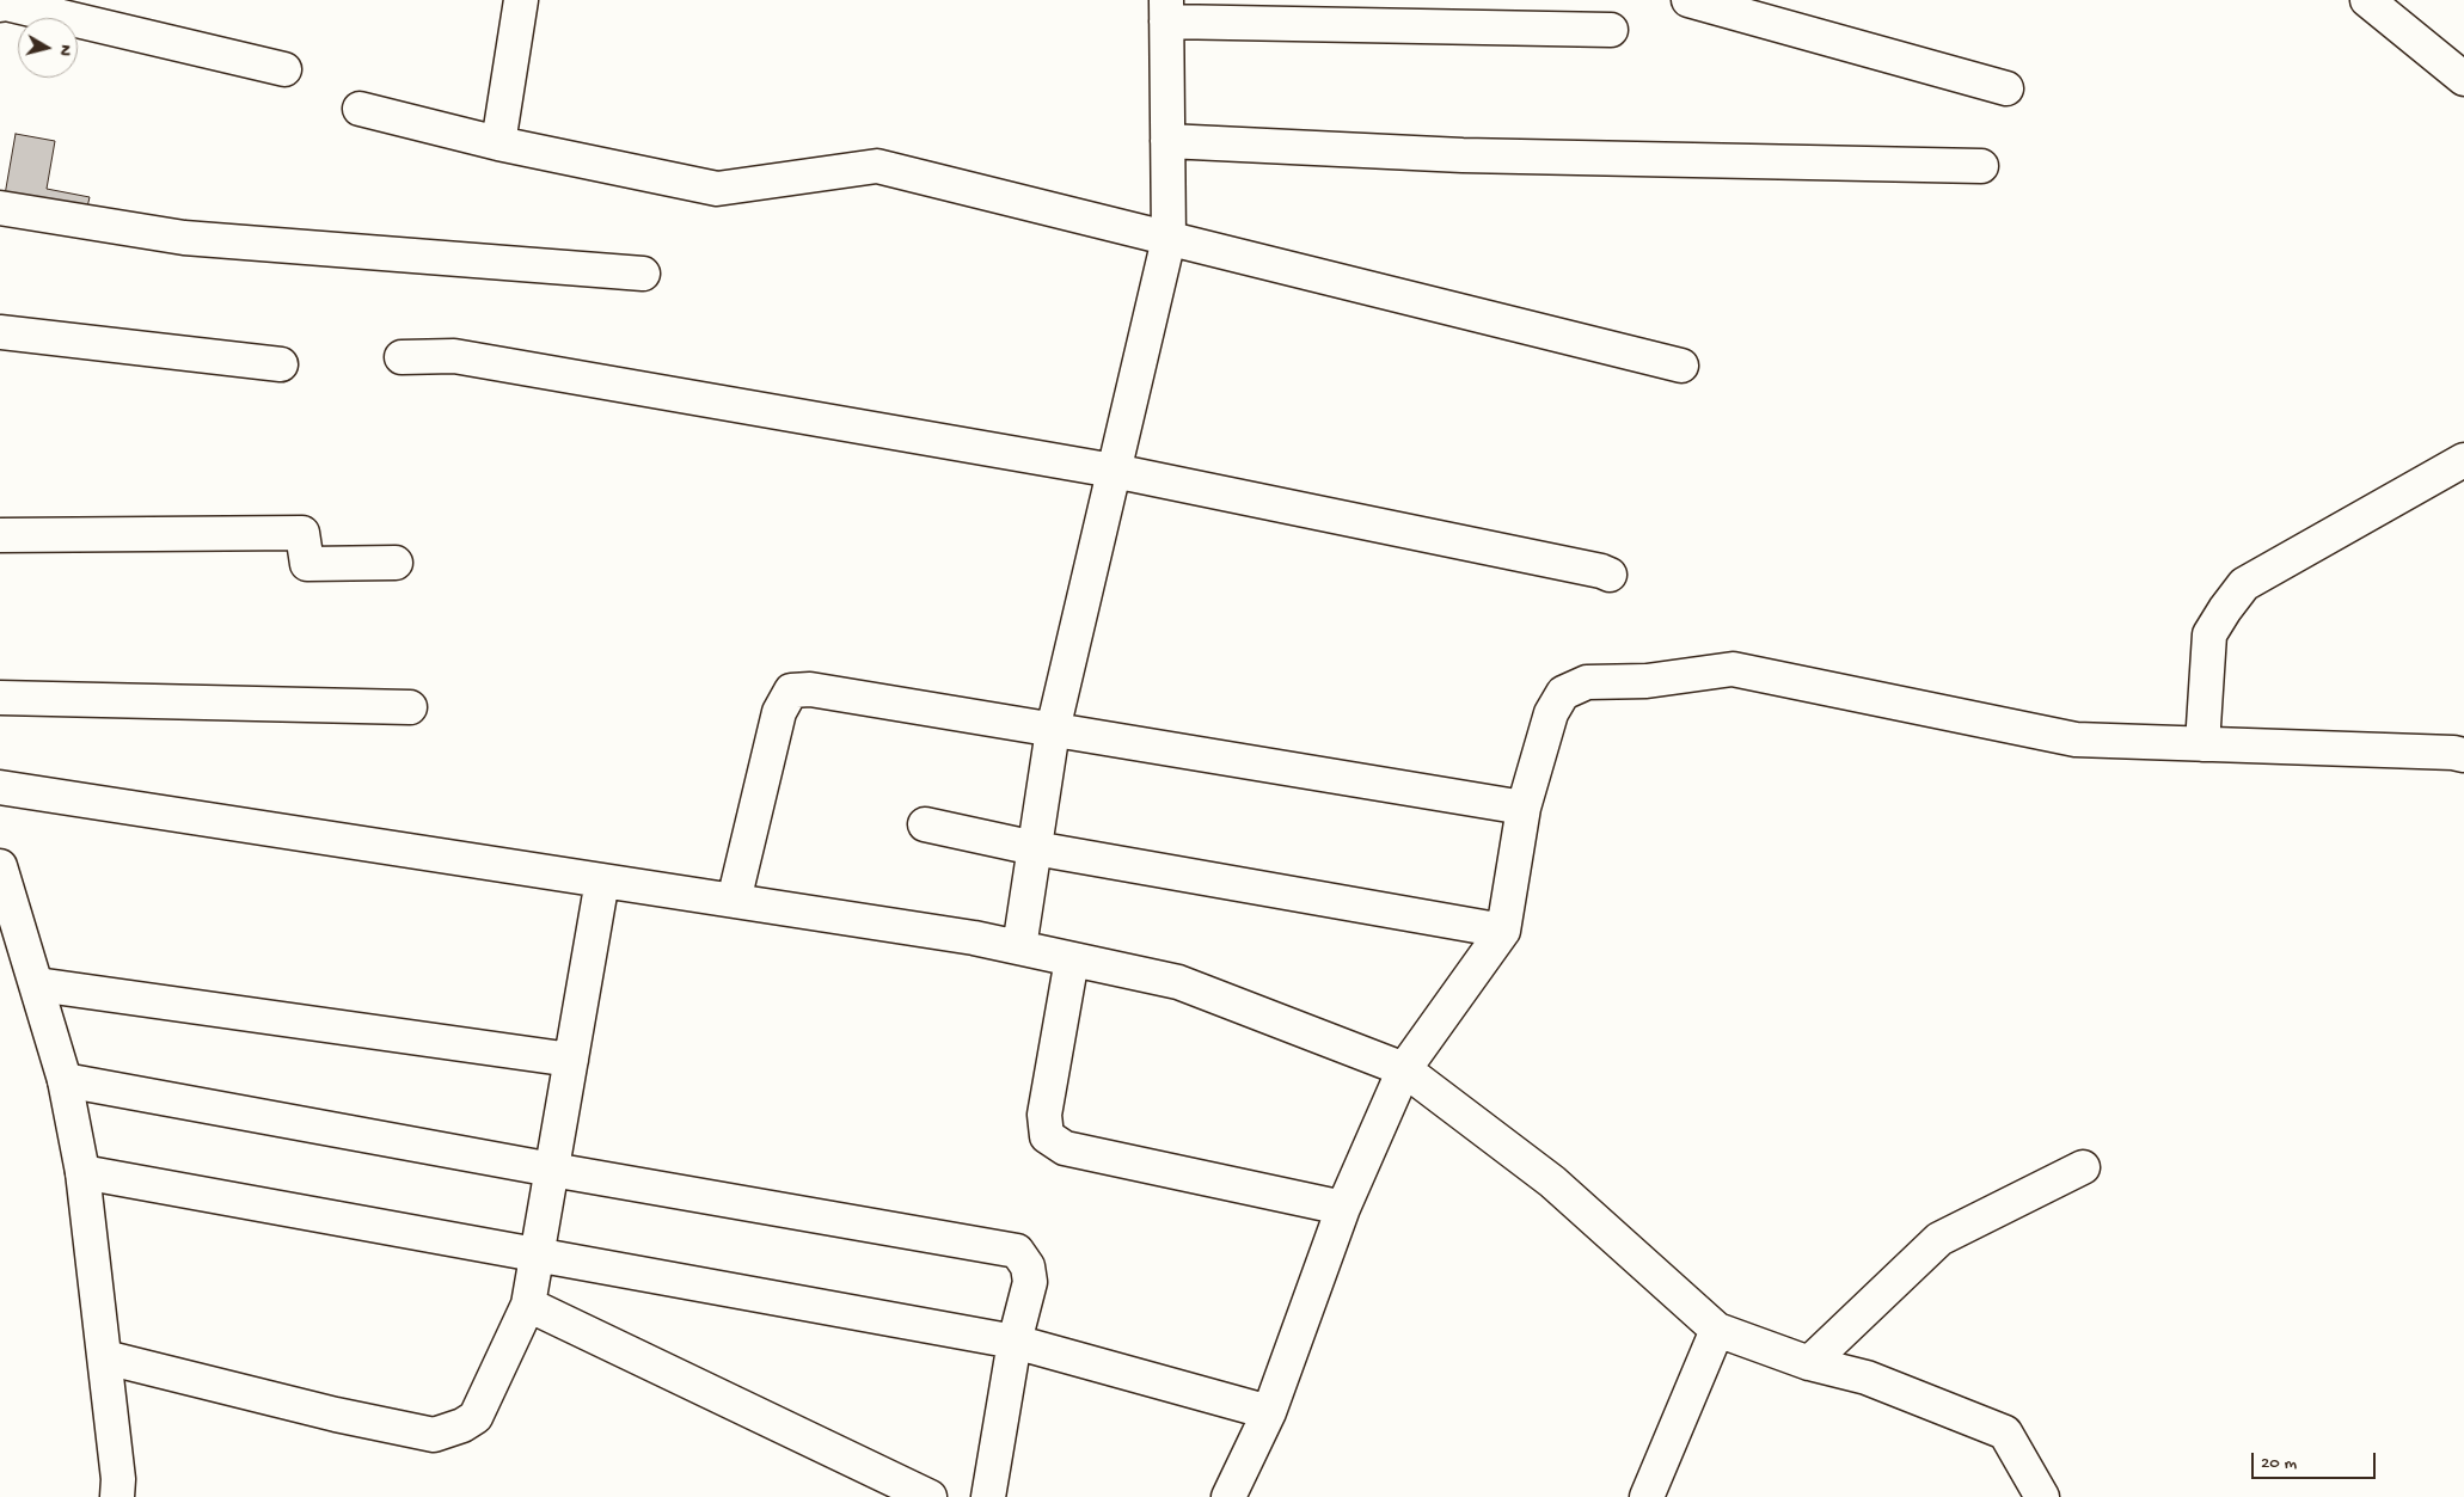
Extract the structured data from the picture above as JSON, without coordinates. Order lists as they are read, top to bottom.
{
  "scale_bar": "20 m",
  "north": "right"
}
